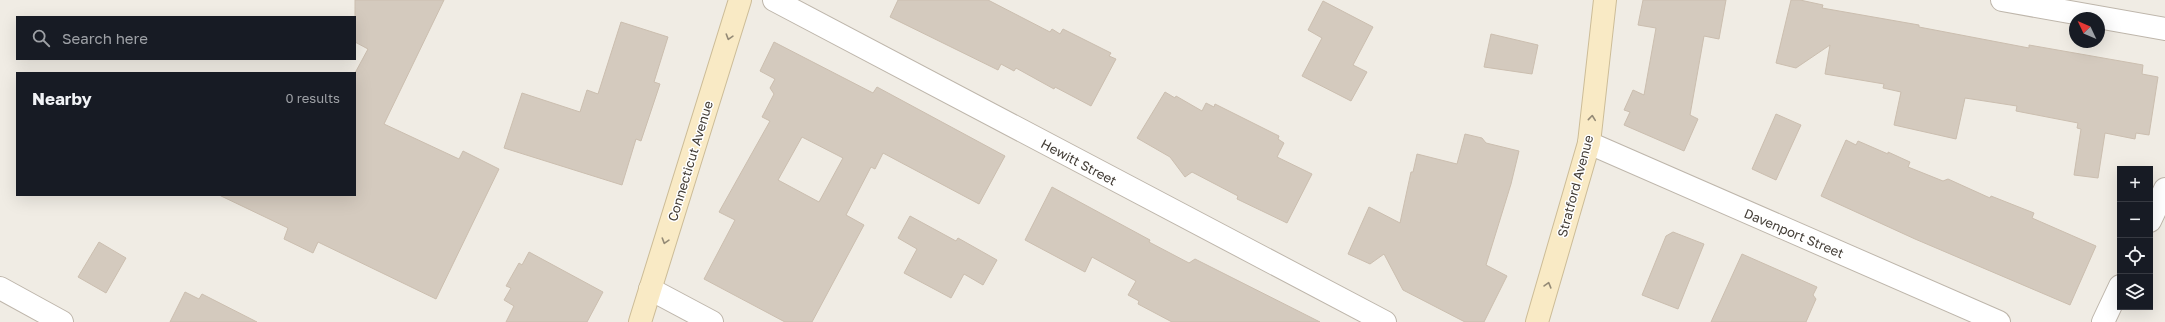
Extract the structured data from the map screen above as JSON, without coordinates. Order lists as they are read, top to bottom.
{
  "streets": {
    "main road": ["Connecticut Avenue", "Stratford Avenue"],
    "street": ["Hewitt Street", "Davenport Street"]
  },
  "crossings": [
    ["Stratford Avenue", "Davenport Street"]
  ],
  "one_way": ["Connecticut Avenue", "Stratford Avenue"],
  "north": "top left",
  "page": {
    "search": "Search here",
    "heading": ["Nearby", "0 results"],
    "map_buttons": ["+", "−"]
  }
}
